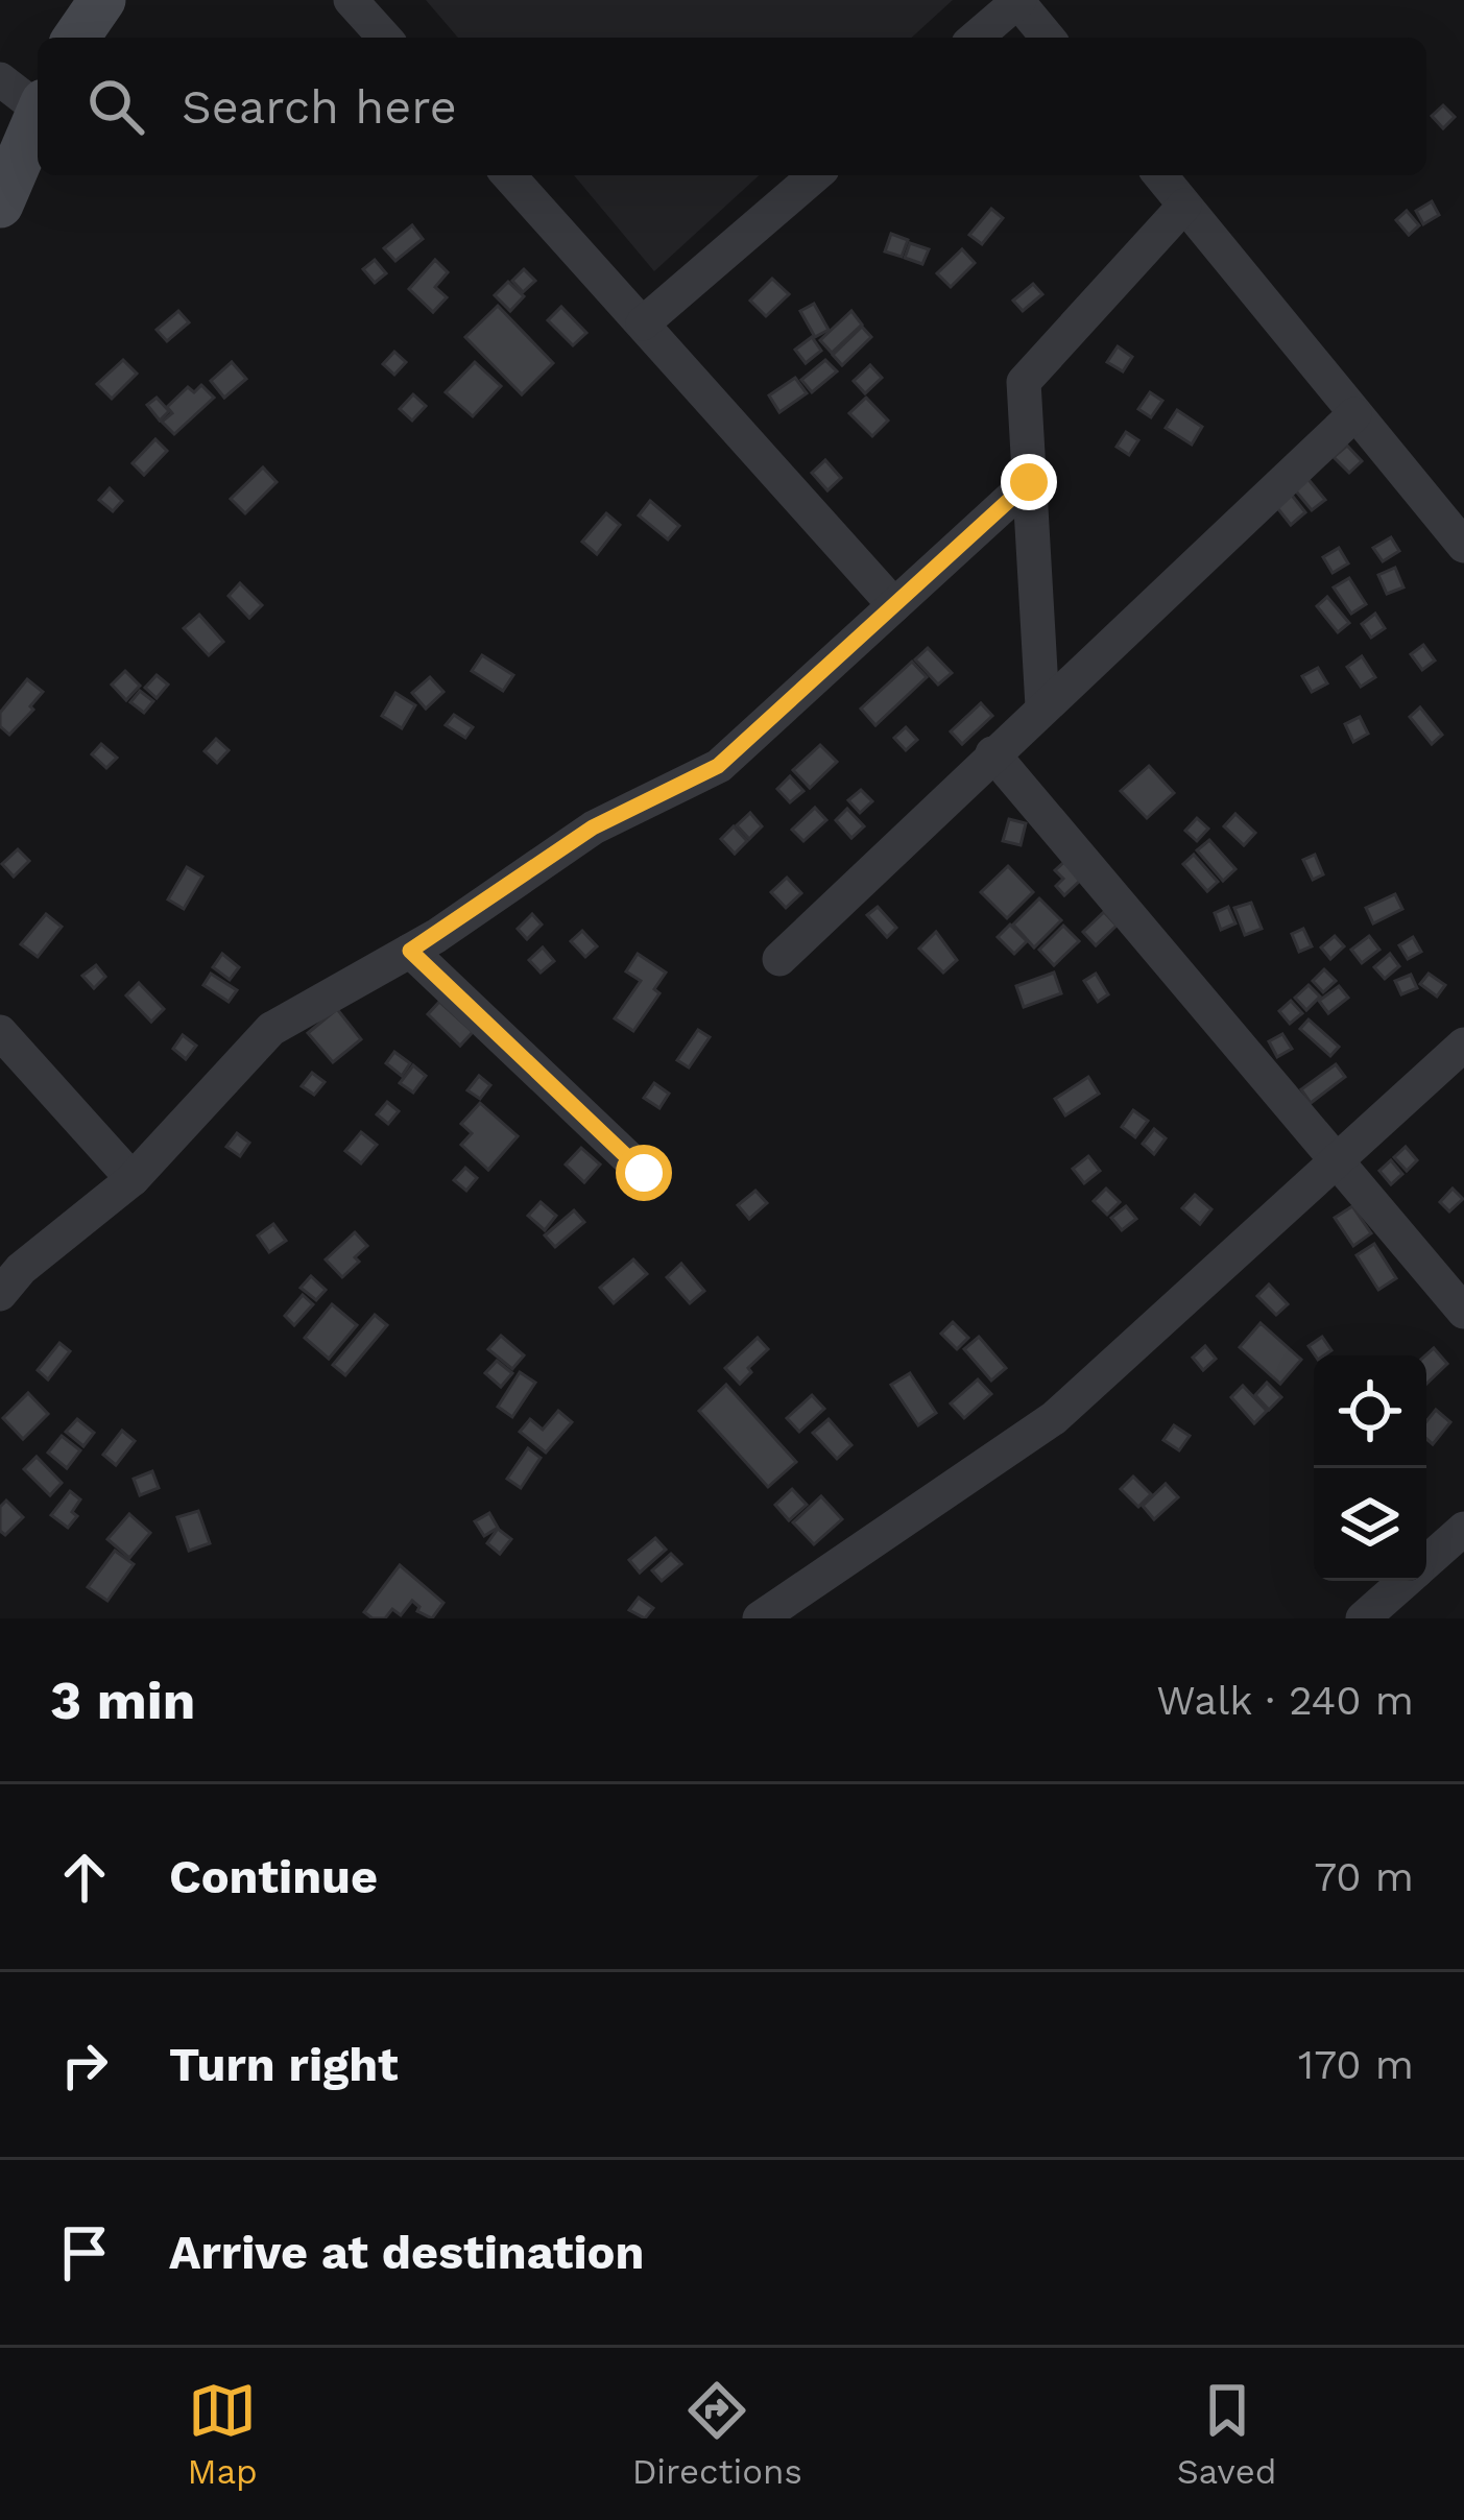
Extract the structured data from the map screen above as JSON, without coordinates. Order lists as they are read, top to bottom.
{
  "page": {
    "search": "Search here",
    "heading": ["3 min", "Walk · 240 m"],
    "list": [
      ["Continue", "70 m"],
      ["Turn right", "170 m"],
      "Arrive at destination"
    ],
    "nav": ["Map", "Directions", "Saved"]
  }
}
